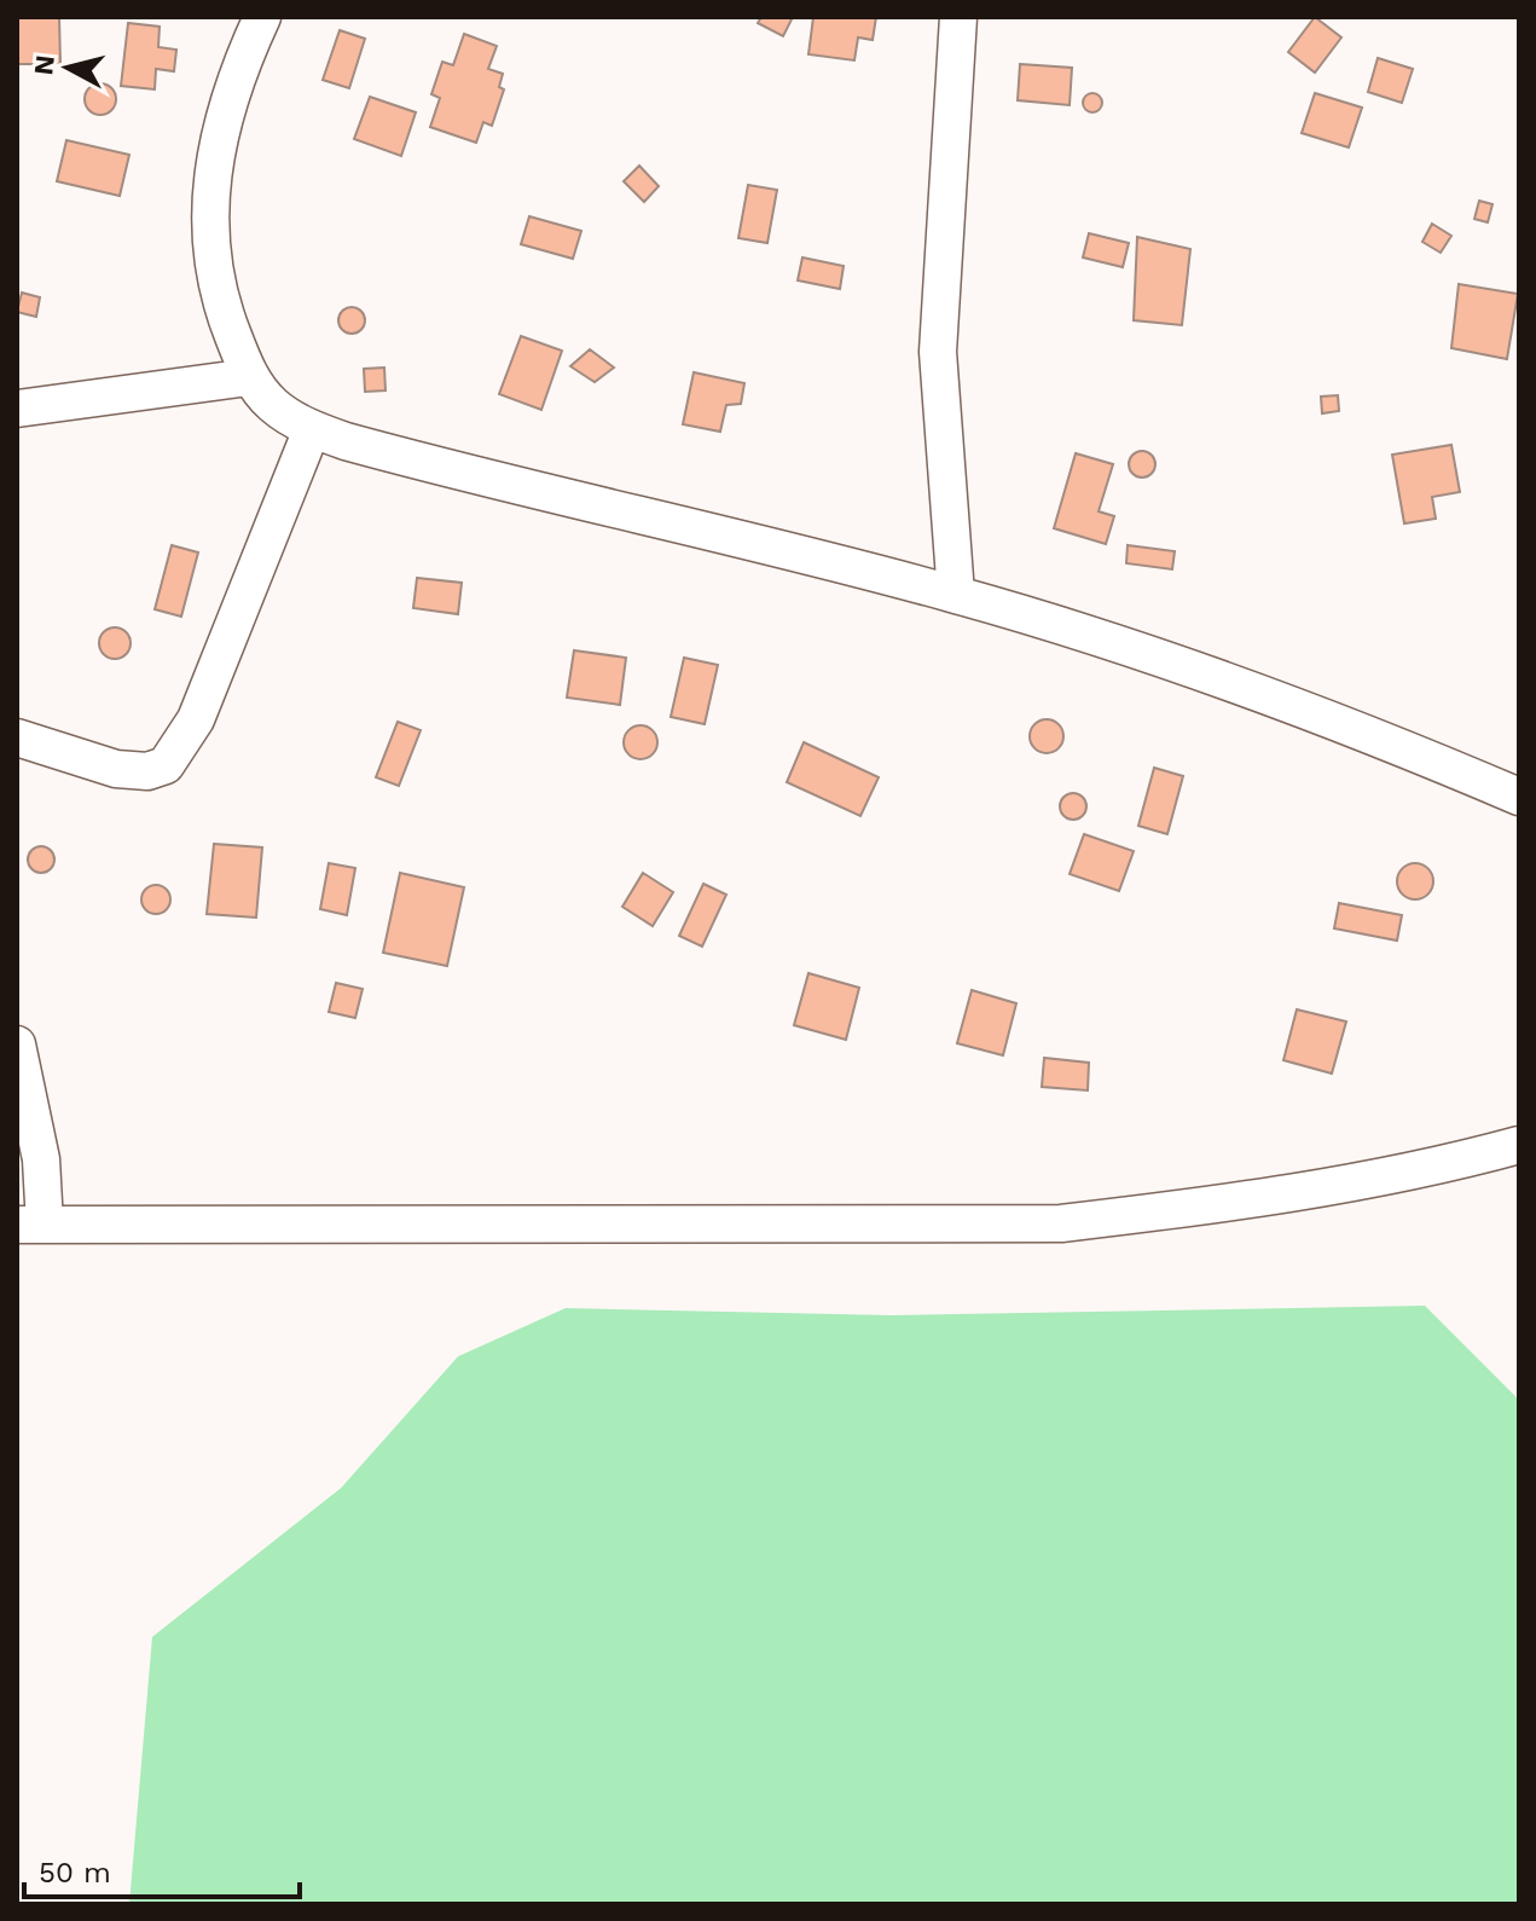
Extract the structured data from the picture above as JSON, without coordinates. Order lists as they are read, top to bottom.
{
  "scale_bar": "50 m",
  "north": "left"
}
